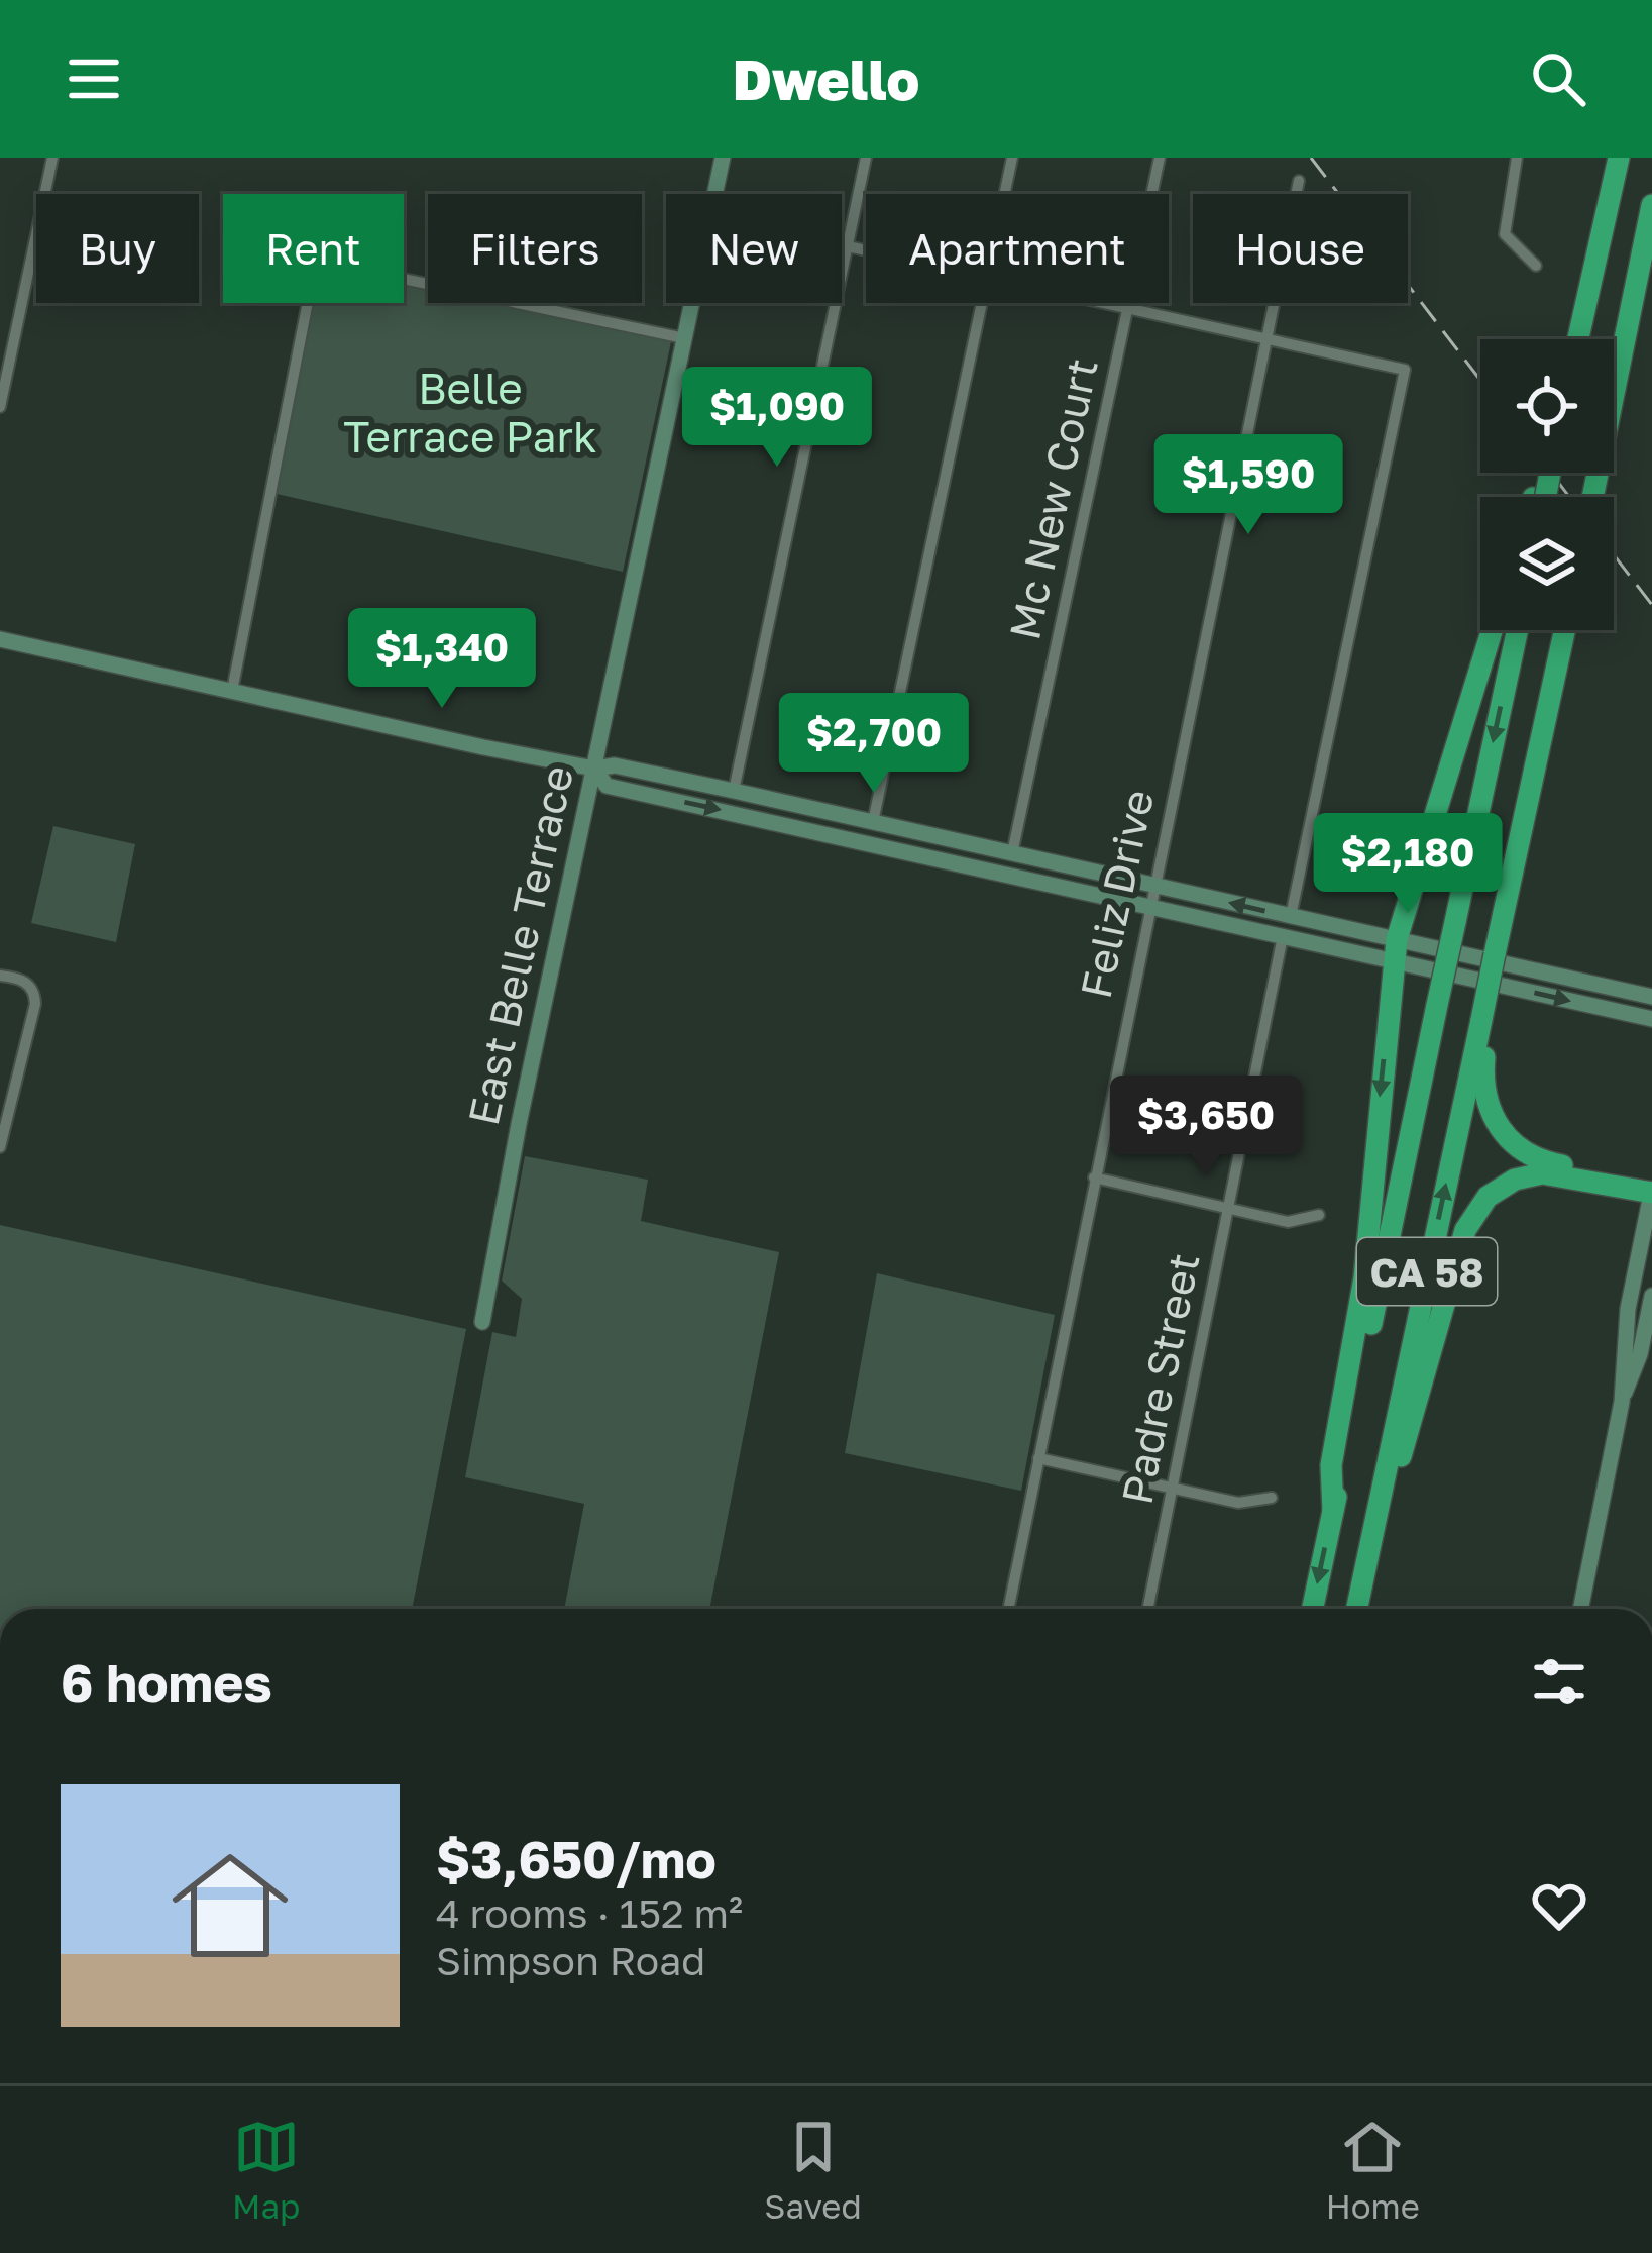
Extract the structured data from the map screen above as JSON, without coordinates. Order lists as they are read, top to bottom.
{
  "streets": {
    "highway": ["CA 58"],
    "street": [
      "Mc New Court",
      "Feliz Drive",
      "East Belle Terrace",
      "Padre Street"
    ]
  },
  "parks": ["Belle Terrace Park"],
  "page": {
    "header": "Dwello",
    "chip": [
      "Buy",
      "Rent",
      "Filters",
      "New",
      "Apartment",
      "House"
    ],
    "price": [
      "$1,090",
      "$1,590",
      "$1,340",
      "$2,700",
      "$2,180",
      "$3,650"
    ],
    "heading": "6 homes",
    "list": [
      {
        "name": "$3,650/mo",
        "note": "4 rooms · 152 m² · Simpson Road"
      }
    ],
    "tabs": ["Map", "Saved", "Home"]
  }
}
